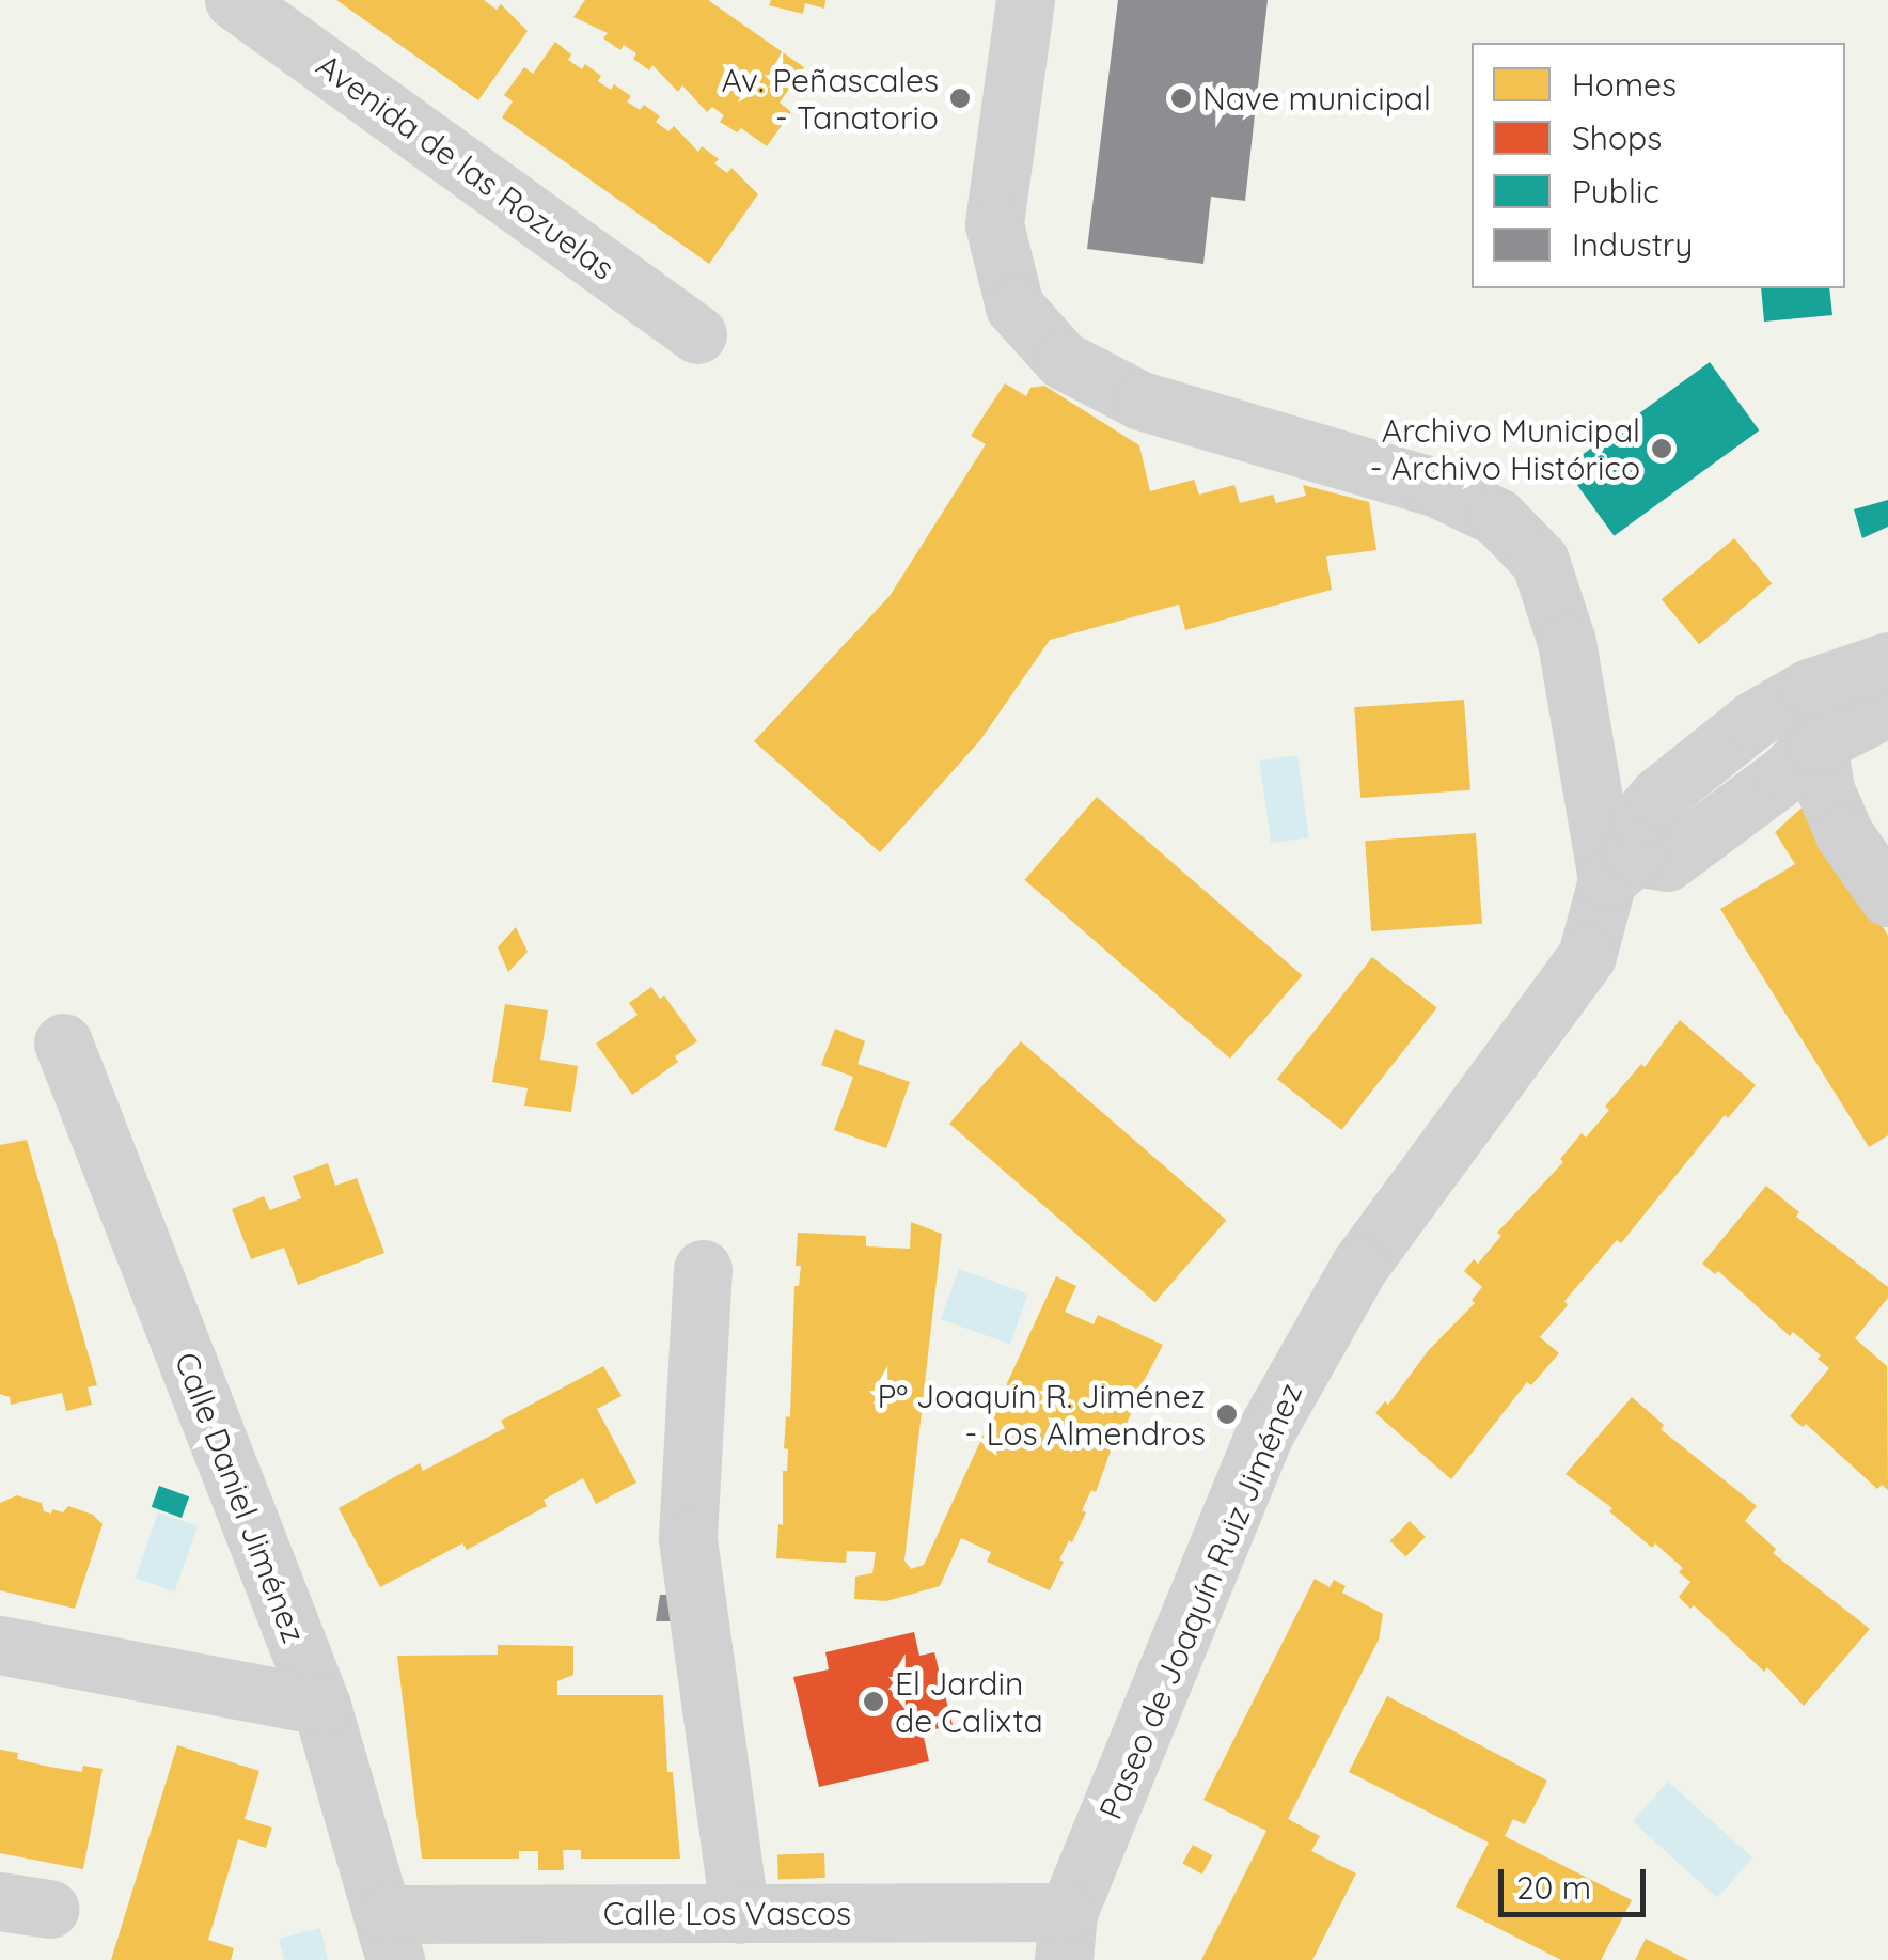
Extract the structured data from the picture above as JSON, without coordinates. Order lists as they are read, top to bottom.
{
  "streets": {
    "street": [
      "Avenida de las Rozuelas",
      "Calle Daniel Jiménez",
      "Paseo de Joaquín Ruiz Jiménez",
      "Calle Los Vascos"
    ]
  },
  "crossings": [
    ["Calle Daniel Jiménez", "Calle Los Vascos"],
    ["Paseo de Joaquín Ruiz Jiménez", "Calle Los Vascos"]
  ],
  "places": [
    "Av. Peñascales - Tanatorio",
    "Nave municipal",
    "Archivo Municipal - Archivo Histórico",
    "Pº Joaquín R. Jiménez - Los Almendros",
    "El Jardin de Calixta"
  ],
  "legend": [
    "Homes",
    "Shops",
    "Public",
    "Industry"
  ],
  "scale_bar": "20 m"
}
